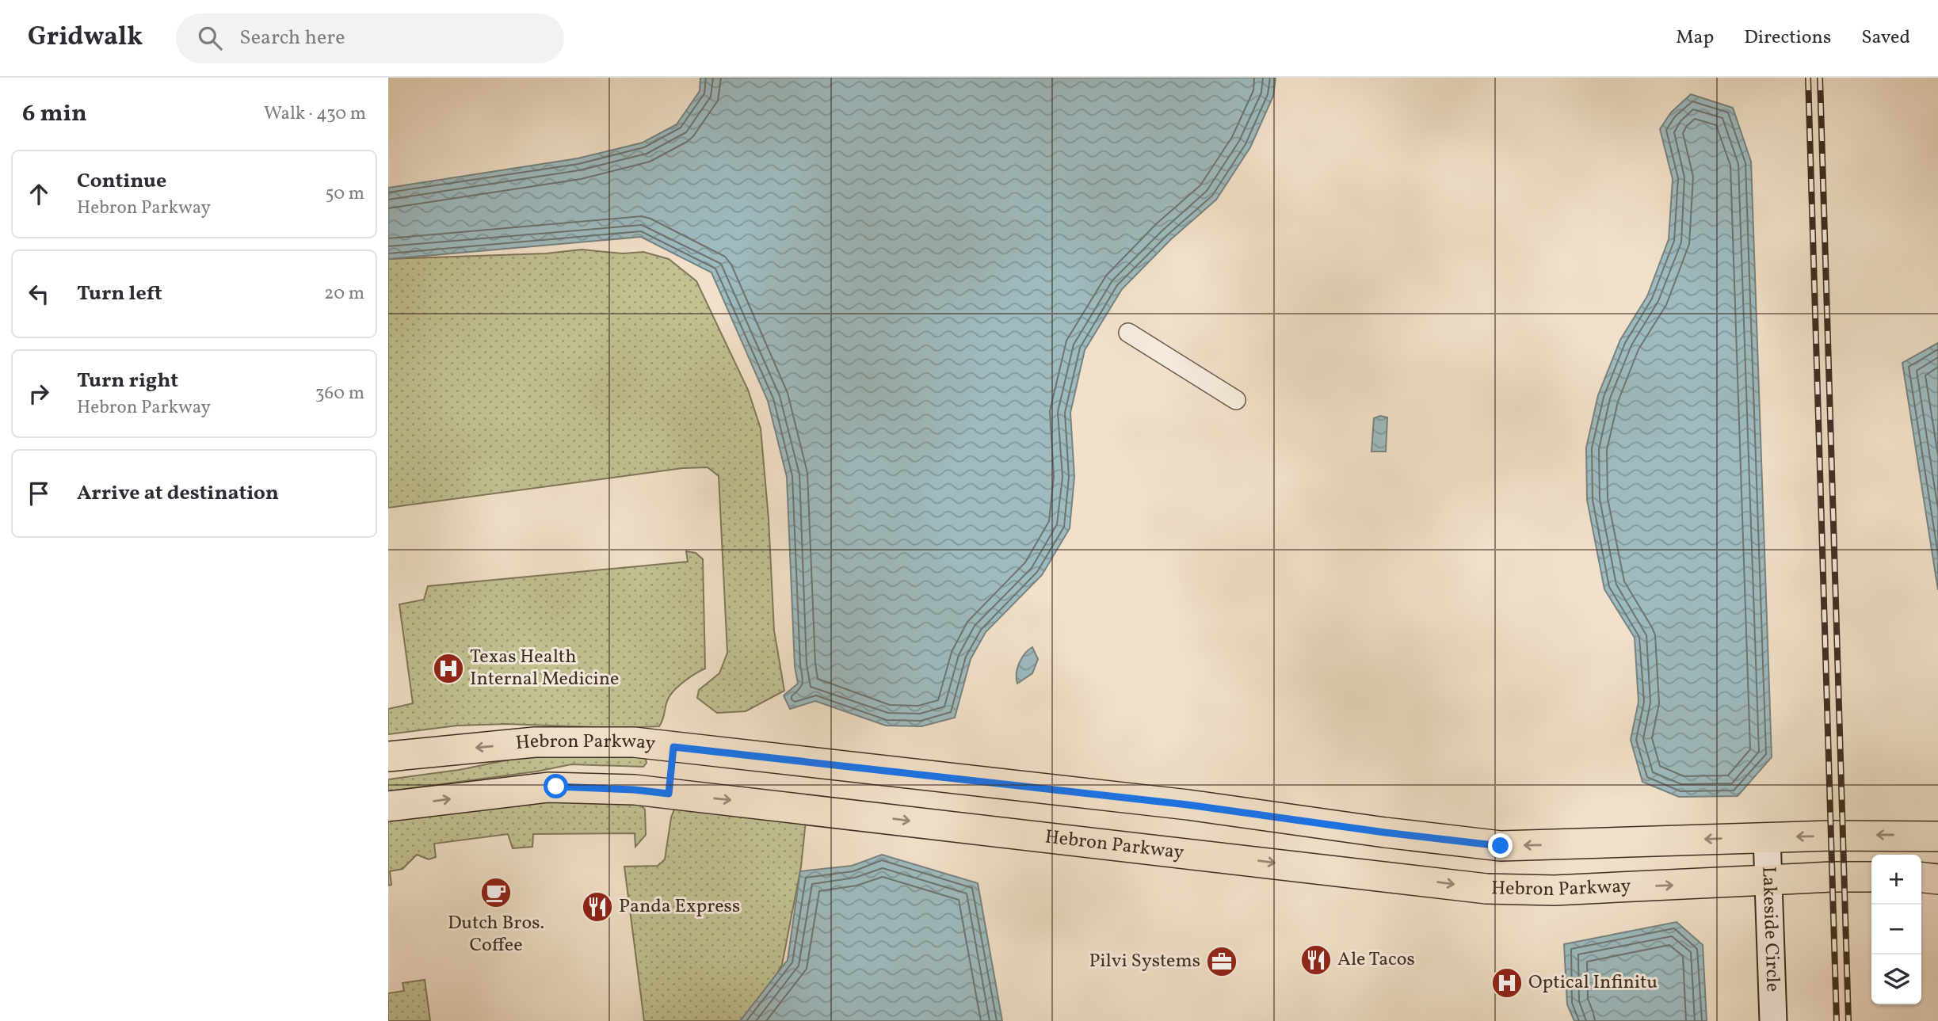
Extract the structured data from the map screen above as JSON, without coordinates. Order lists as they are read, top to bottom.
{
  "streets": {
    "main road": ["Hebron Parkway"],
    "street": ["Lakeside Circle"]
  },
  "crossings": [
    ["Hebron Parkway", "Lakeside Circle"]
  ],
  "places": {
    "hospital": ["Texas Health Internal Medicine", "Optical Infinitu"],
    "cafe": ["Dutch Bros. Coffee"],
    "restaurant": ["Panda Express", "Ale Tacos"],
    "office": ["Pilvi Systems"]
  },
  "page": {
    "header": "Gridwalk",
    "search": "Search here",
    "nav": ["Map", "Directions", "Saved"],
    "heading": ["6 min", "Walk · 430 m"],
    "list": [
      ["Continue", "Hebron Parkway", "50 m"],
      ["Turn left", "20 m"],
      ["Turn right", "Hebron Parkway", "360 m"],
      "Arrive at destination"
    ],
    "map_buttons": ["+", "−"]
  }
}
